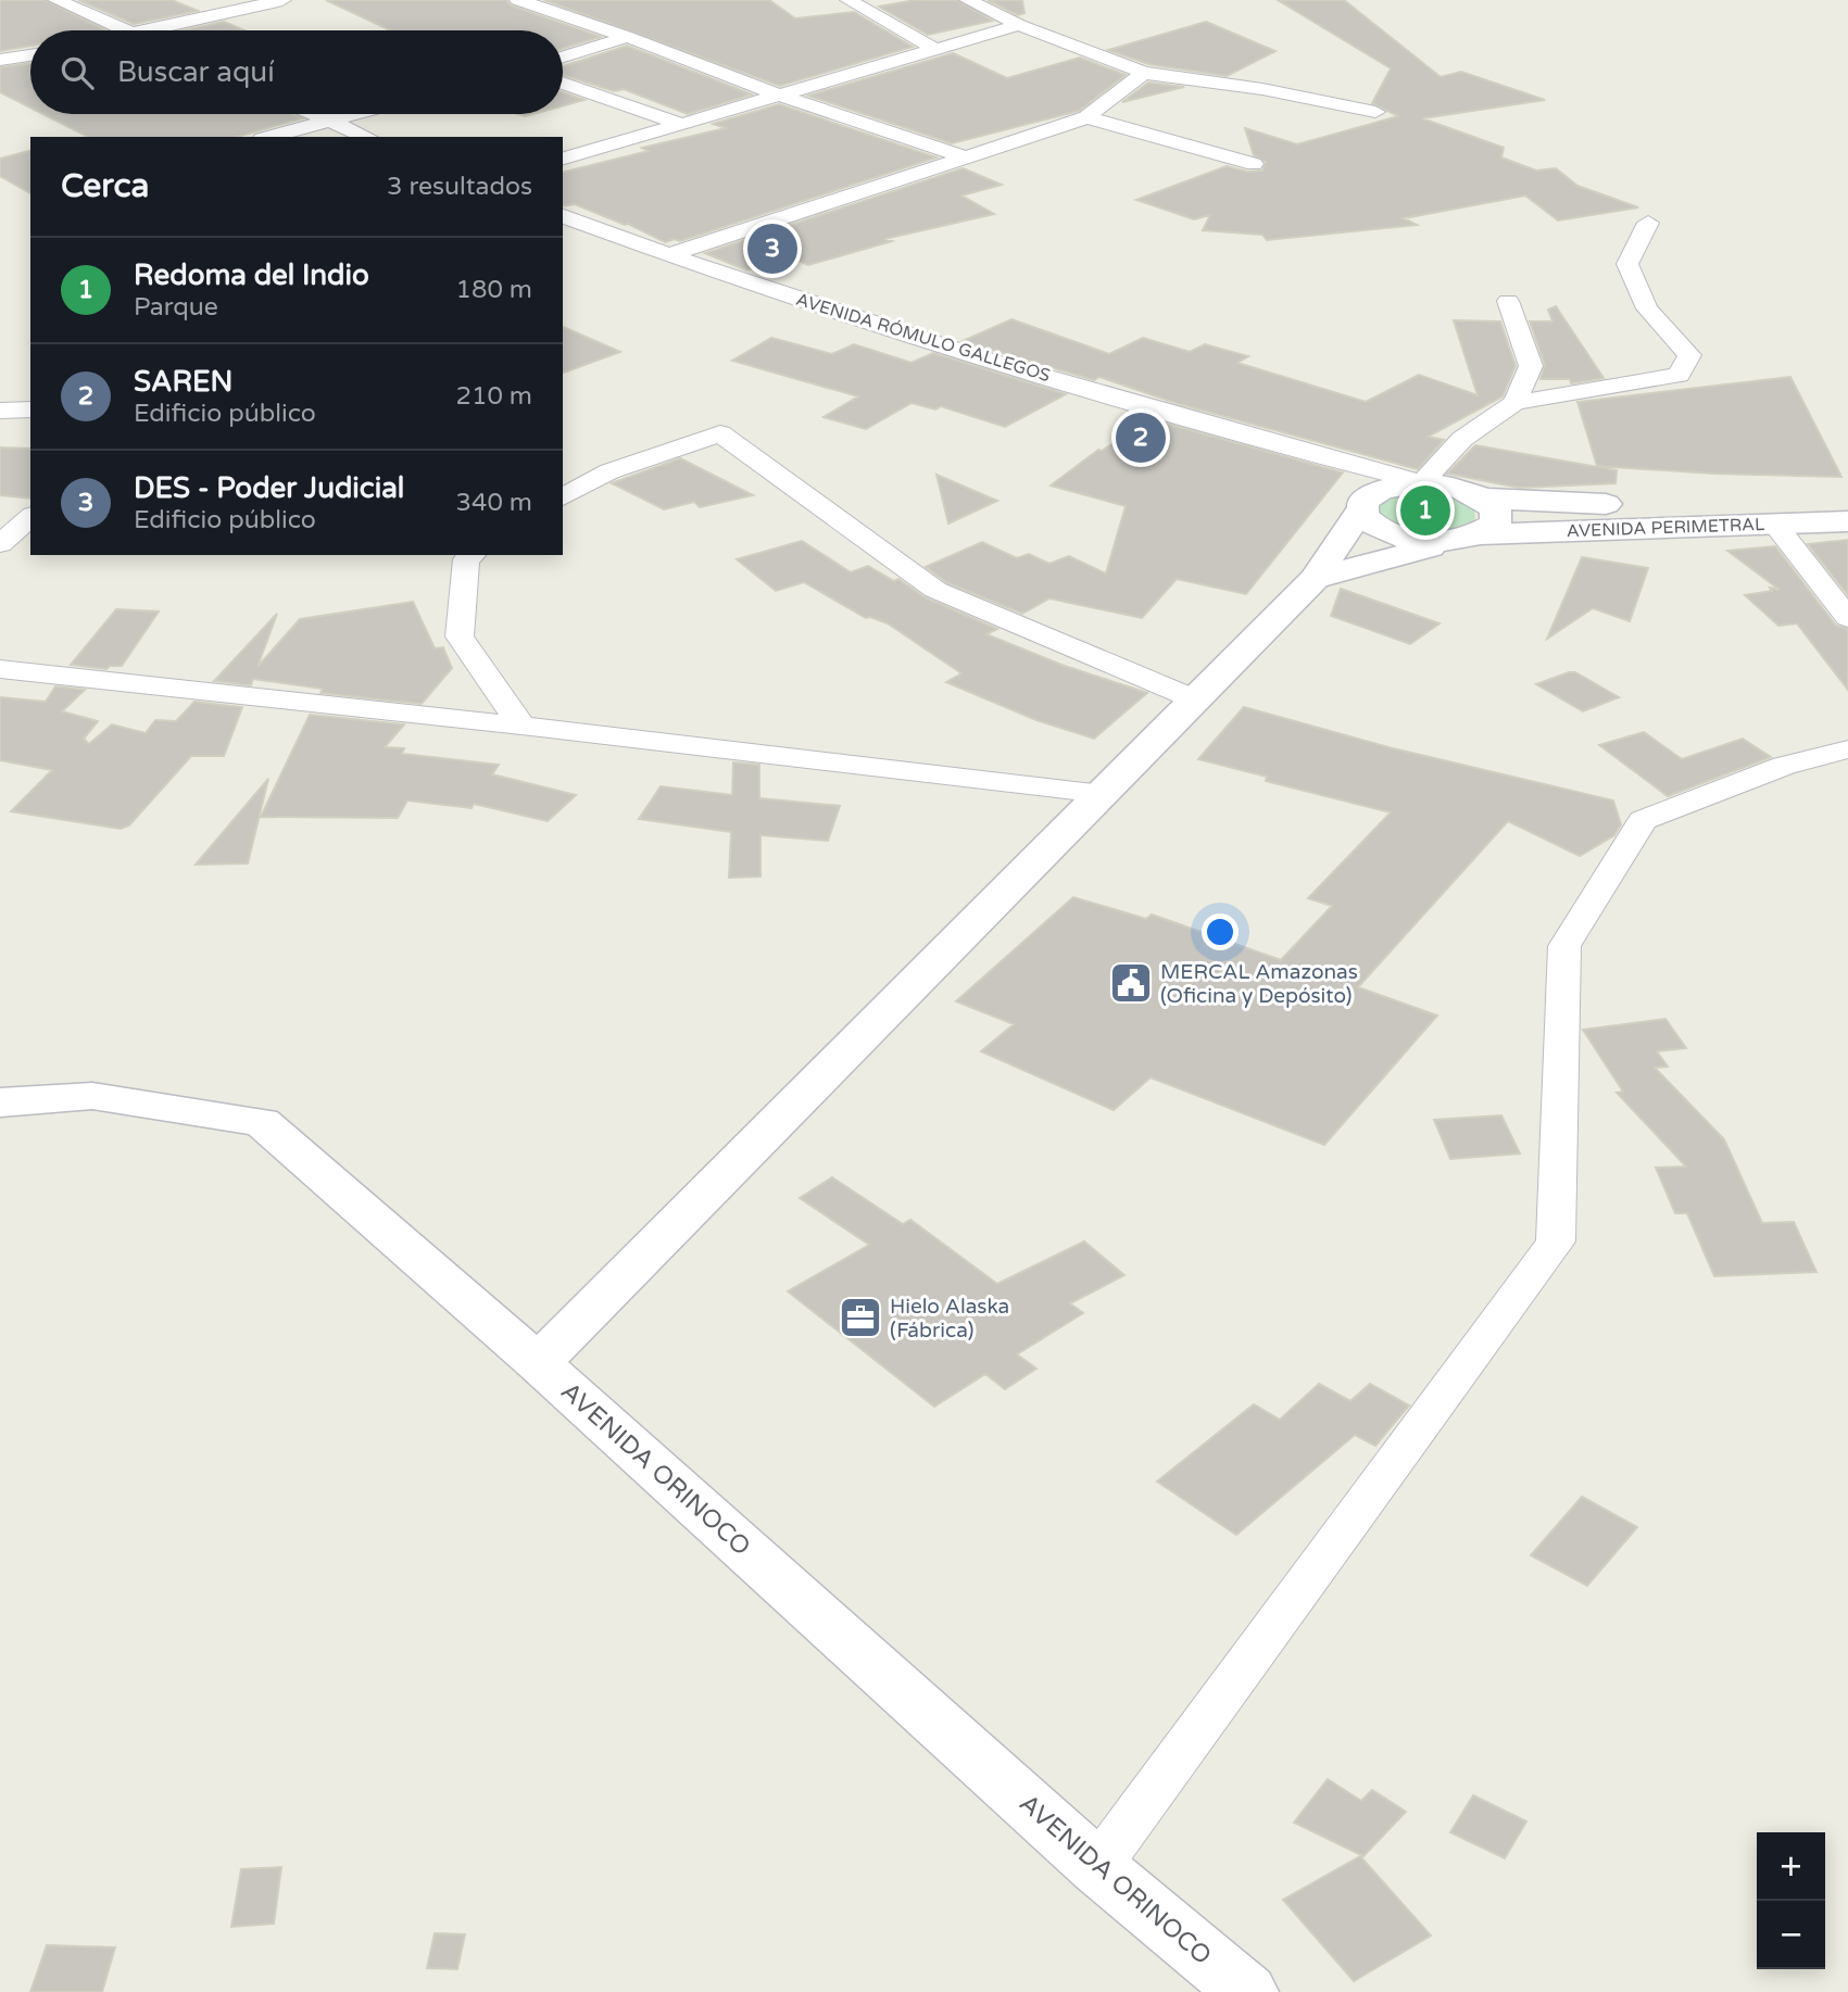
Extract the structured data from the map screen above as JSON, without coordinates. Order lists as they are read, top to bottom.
{
  "streets": {
    "main road": ["AVENIDA PERIMETRAL", "AVENIDA ORINOCO"],
    "street": ["AVENIDA RÓMULO GALLEGOS"]
  },
  "crossings": [
    ["AVENIDA RÓMULO GALLEGOS", "AVENIDA PERIMETRAL"]
  ],
  "places": {
    "public building": ["MERCAL Amazonas (Oficina y Depósito)"],
    "office": ["Hielo Alaska (Fábrica)"]
  },
  "page": {
    "search": "Buscar aquí",
    "heading": ["Cerca", "3 resultados"],
    "pins": ["3", "2", "1"],
    "list": [
      {
        "mark": "1",
        "name": "Redoma del Indio",
        "note": "Parque",
        "value": "180 m"
      },
      {
        "mark": "2",
        "name": "SAREN",
        "note": "Edificio público",
        "value": "210 m"
      },
      {
        "mark": "3",
        "name": "DES - Poder Judicial",
        "note": "Edificio público",
        "value": "340 m"
      }
    ],
    "map_buttons": ["+", "−"]
  }
}
